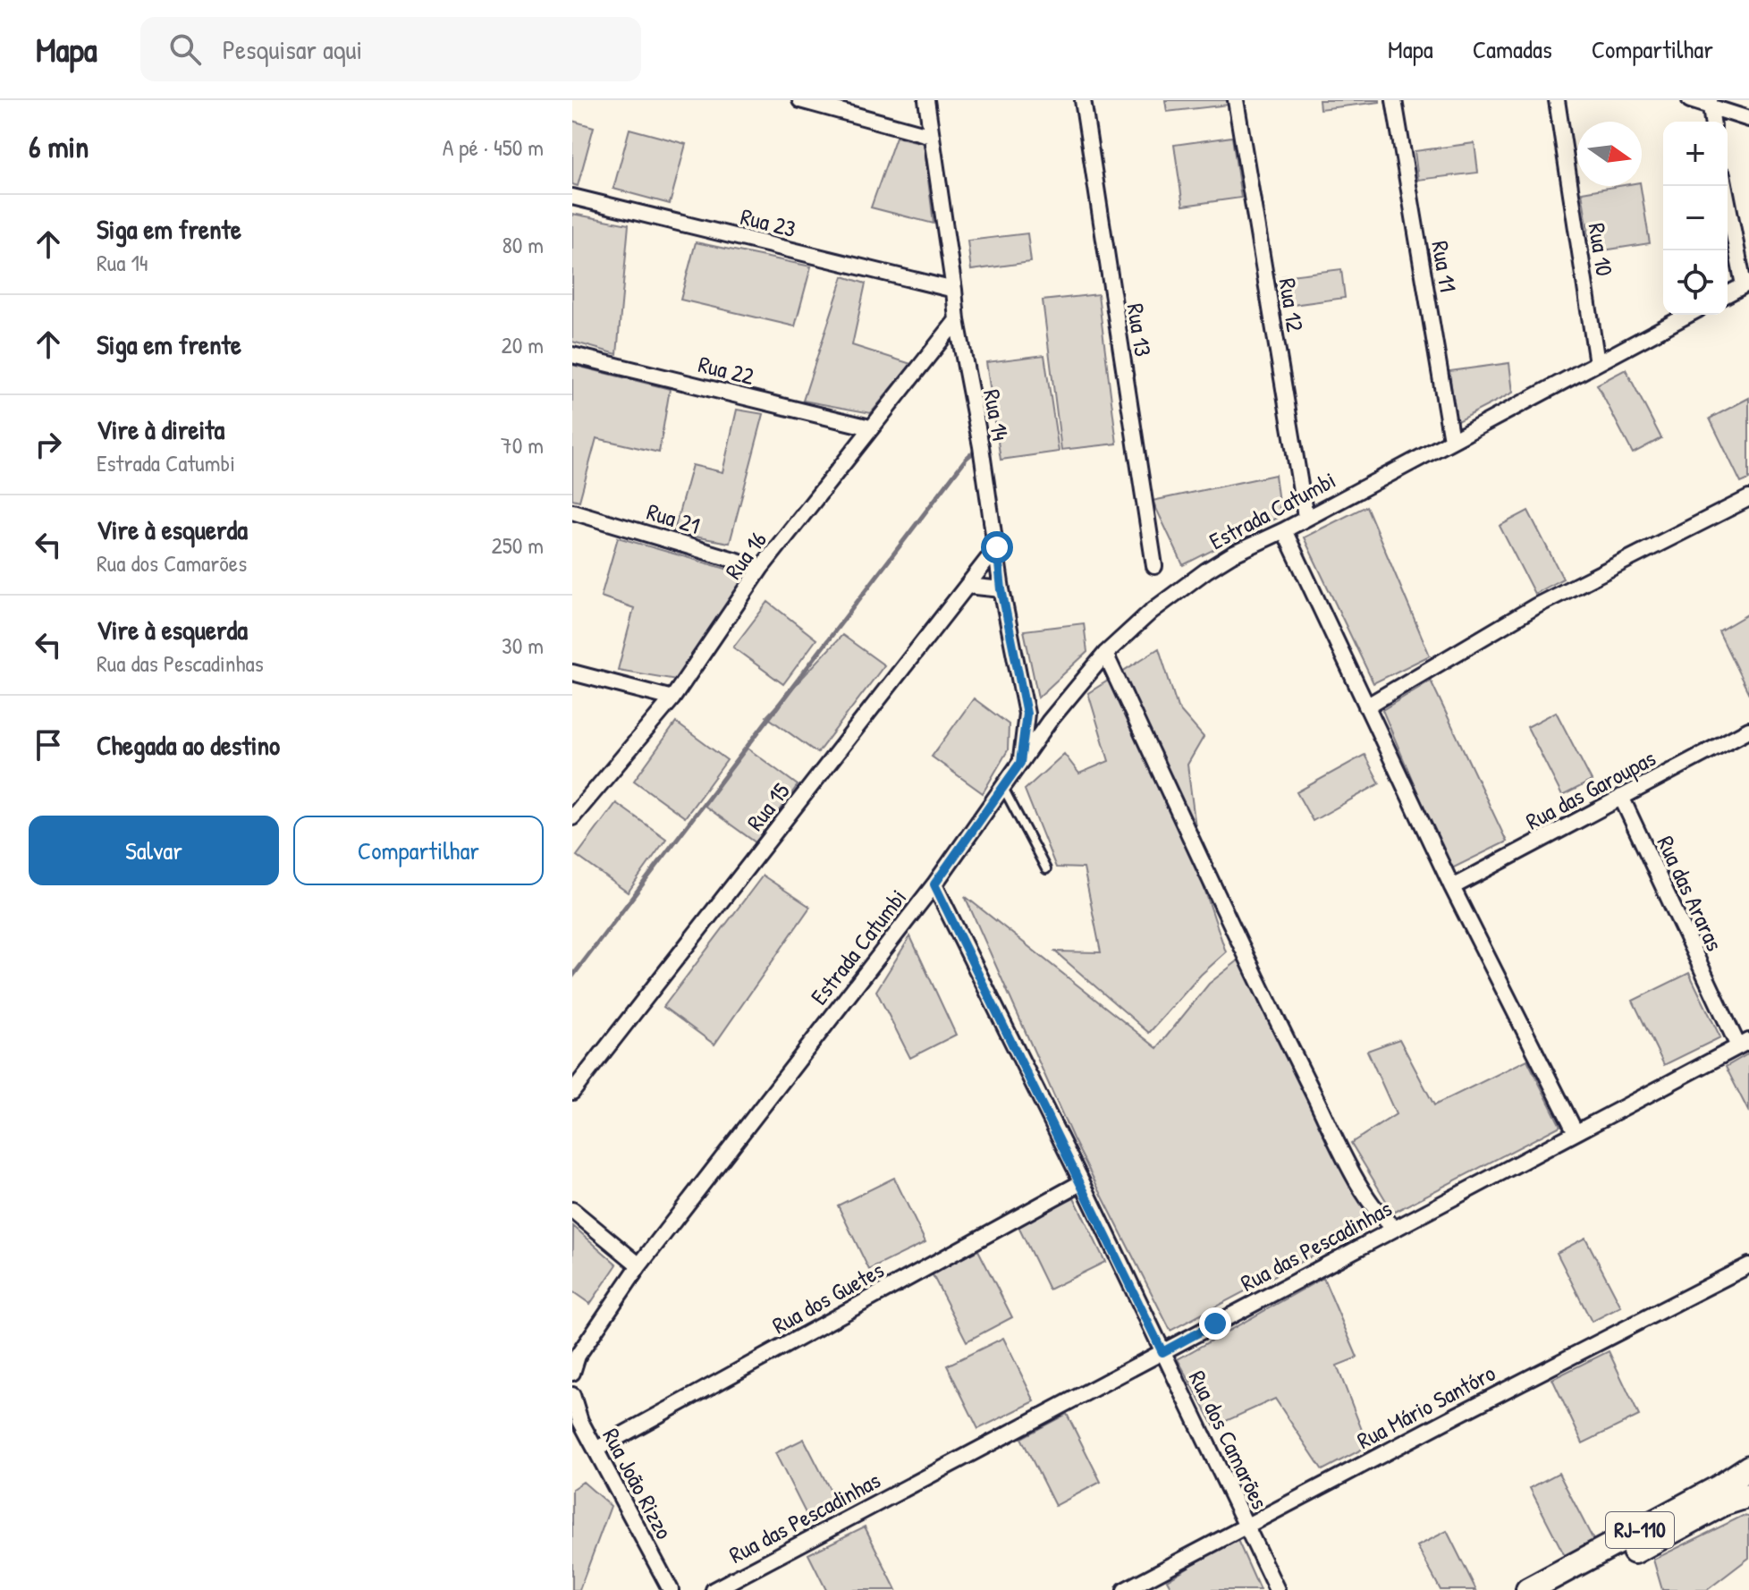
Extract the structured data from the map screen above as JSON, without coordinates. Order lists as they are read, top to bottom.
{
  "streets": {
    "main road": ["RJ-110"],
    "street": [
      "Rua 23",
      "Rua 10",
      "Rua 11",
      "Rua 12",
      "Rua 13",
      "Rua 22",
      "Rua 14",
      "Estrada Catumbi",
      "Rua 21",
      "Rua 16",
      "Rua das Garoupas",
      "Rua 15",
      "Rua das Araras",
      "Rua das Pescadinhas",
      "Rua dos Guetes",
      "Rua Mário Santóro",
      "Rua dos Camarões",
      "Rua João Rizzo"
    ]
  },
  "crossings": [
    ["Rua 23", "Rua 14"],
    ["Rua 10", "Estrada Catumbi"],
    ["Rua 11", "Estrada Catumbi"],
    ["Rua 12", "Estrada Catumbi"],
    ["Rua 22", "Rua 16"],
    ["Rua 14", "Estrada Catumbi"],
    ["Rua 14", "Rua 16"],
    ["Rua 14", "Rua 15"],
    ["Estrada Catumbi", "Rua dos Camarões"],
    ["Rua 21", "Rua 16"],
    ["Rua das Garoupas", "Rua das Araras"],
    ["Rua das Araras", "Rua das Pescadinhas"],
    ["Rua das Pescadinhas", "Rua dos Camarões"],
    ["Rua dos Guetes", "Rua dos Camarões"],
    ["Rua dos Guetes", "Rua João Rizzo"],
    ["Rua Mário Santóro", "Rua dos Camarões"]
  ],
  "north": "right",
  "page": {
    "header": "Mapa",
    "search": "Pesquisar aqui",
    "nav": ["Mapa", "Camadas", "Compartilhar"],
    "heading": ["6 min", "A pé · 450 m"],
    "map_buttons": ["+", "−"],
    "list": [
      ["Siga em frente", "Rua 14", "80 m"],
      ["Siga em frente", "20 m"],
      ["Vire à direita", "Estrada Catumbi", "70 m"],
      ["Vire à esquerda", "Rua dos Camarões", "250 m"],
      ["Vire à esquerda", "Rua das Pescadinhas", "30 m"],
      "Chegada ao destino"
    ],
    "buttons": ["Salvar", "Compartilhar"]
  }
}
